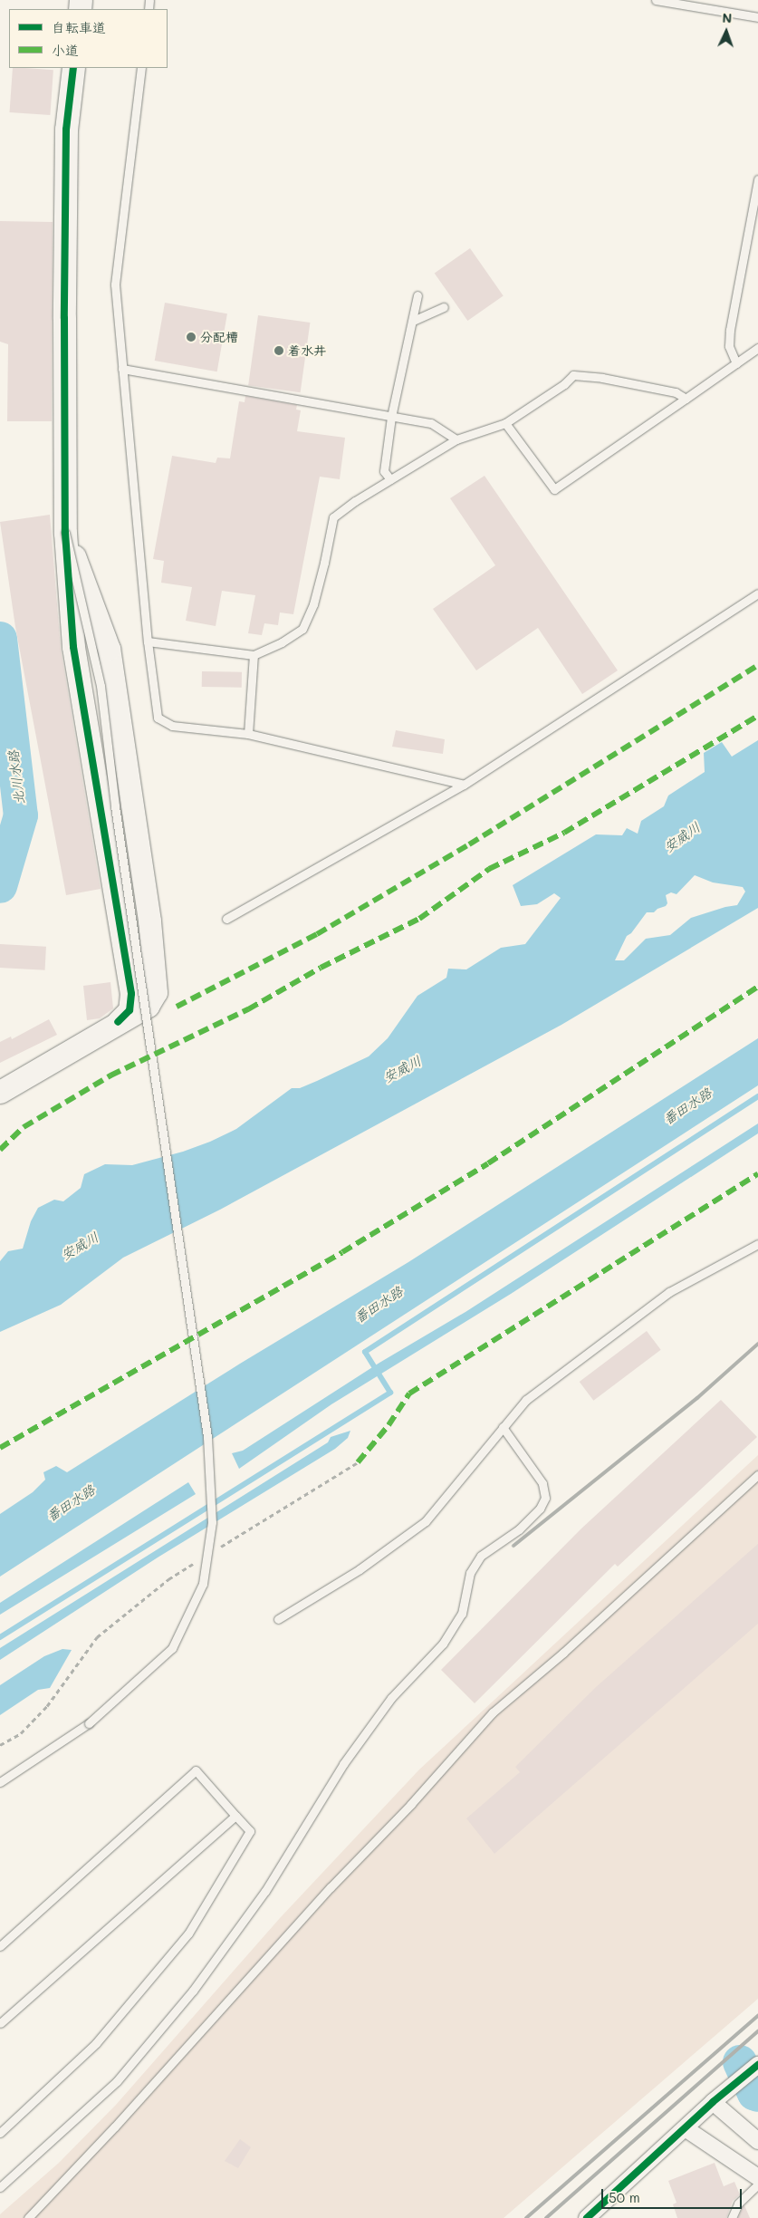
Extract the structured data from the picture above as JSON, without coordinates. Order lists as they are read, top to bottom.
{
  "water": ["北川水路", "安威川", "番田水路"],
  "places": ["分配槽", "着水井"],
  "legend": ["自転車道", "小道"],
  "scale_bar": "50 m",
  "north": "top"
}
